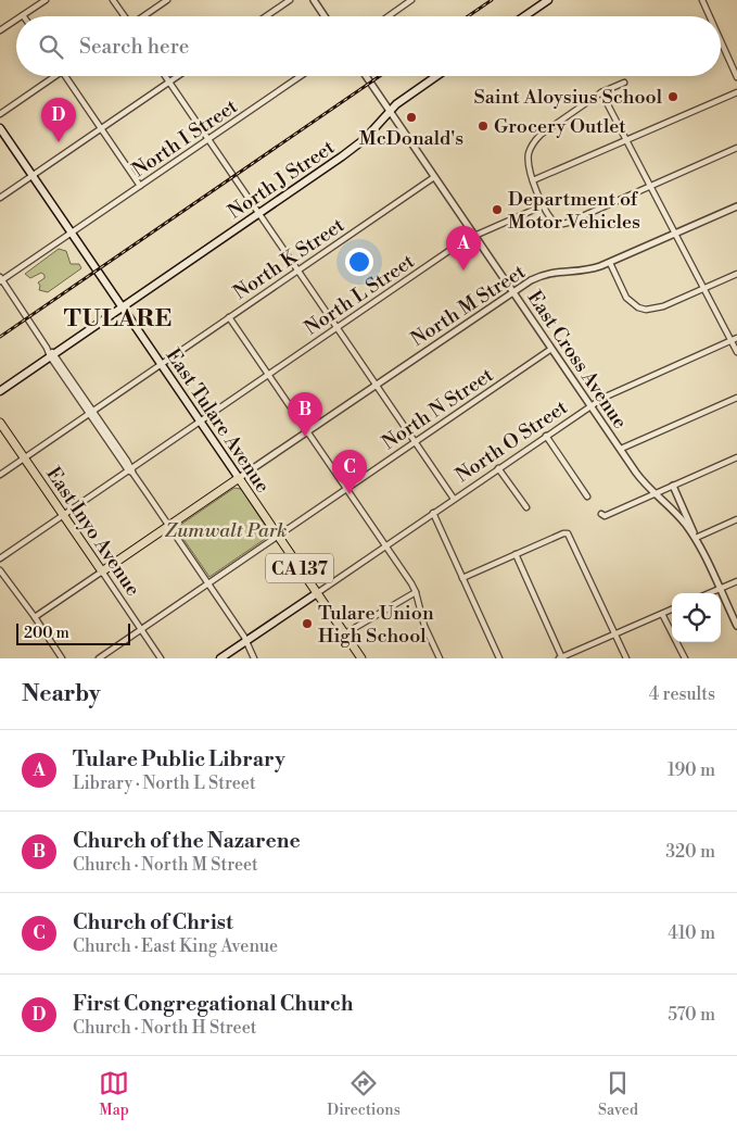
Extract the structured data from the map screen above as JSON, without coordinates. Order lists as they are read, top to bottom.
{
  "streets": {
    "main road": [
      "North J Street",
      "East Tulare Avenue",
      "East Inyo Avenue",
      "CA 137"
    ],
    "street": [
      "North I Street",
      "North K Street",
      "North L Street",
      "North M Street",
      "East Cross Avenue",
      "North N Street",
      "North O Street"
    ]
  },
  "crossings": [
    ["North I Street", "East Tulare Avenue"],
    ["North J Street", "East Cross Avenue"],
    ["North J Street", "East Tulare Avenue"],
    ["North K Street", "East Cross Avenue"],
    ["North K Street", "East Tulare Avenue"],
    ["North K Street", "East Inyo Avenue"],
    ["North L Street", "East Cross Avenue"],
    ["North L Street", "East Tulare Avenue"],
    ["North L Street", "East Inyo Avenue"],
    ["North M Street", "East Cross Avenue"],
    ["North M Street", "East Tulare Avenue"],
    ["East Cross Avenue", "North N Street"],
    ["East Cross Avenue", "North O Street"],
    ["North N Street", "East Tulare Avenue"],
    ["North N Street", "East Inyo Avenue"],
    ["East Tulare Avenue", "North O Street"]
  ],
  "districts": ["TULARE"],
  "parks": ["Zumwalt Park"],
  "places": [
    "Saint Aloysius School",
    "McDonald's",
    "Grocery Outlet",
    "Department of Motor Vehicles",
    "Tulare Union High School"
  ],
  "scale_bar": "200 m",
  "page": {
    "search": "Search here",
    "pins": [
      "D",
      "A",
      "B",
      "C"
    ],
    "scale": "200 m",
    "heading": ["Nearby", "4 results"],
    "list": [
      {
        "mark": "A",
        "name": "Tulare Public Library",
        "note": "Library · North L Street",
        "value": "190 m"
      },
      {
        "mark": "B",
        "name": "Church of the Nazarene",
        "note": "Church · North M Street",
        "value": "320 m"
      },
      {
        "mark": "C",
        "name": "Church of Christ",
        "note": "Church · East King Avenue",
        "value": "410 m"
      },
      {
        "mark": "D",
        "name": "First Congregational Church",
        "note": "Church · North H Street",
        "value": "570 m"
      }
    ],
    "nav": ["Map", "Directions", "Saved"]
  }
}
